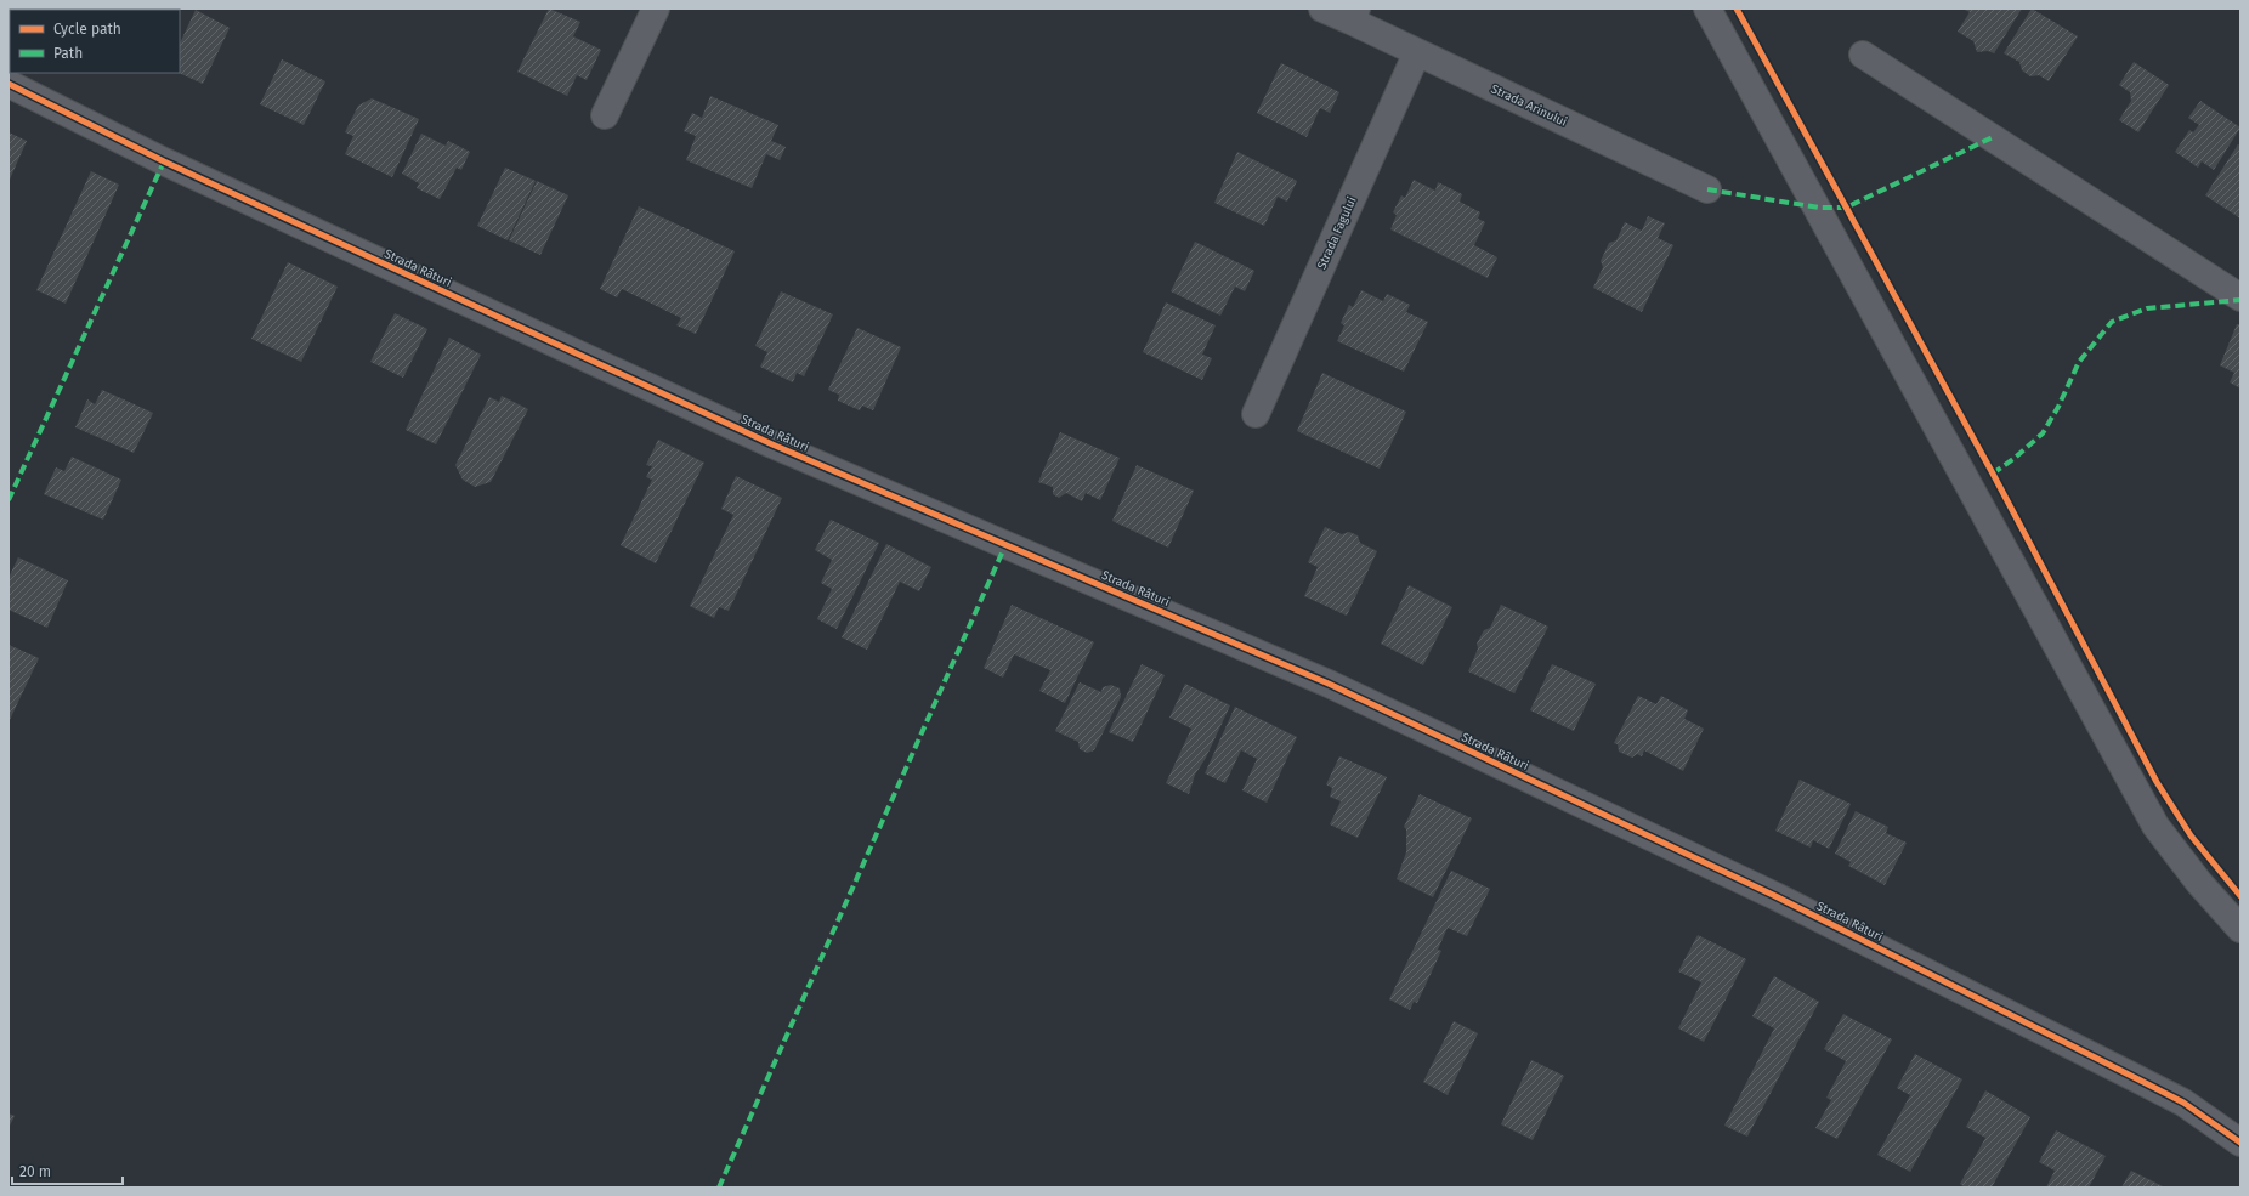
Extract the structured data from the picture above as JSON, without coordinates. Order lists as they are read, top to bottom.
{
  "streets": {
    "street": ["Strada Arinului", "Strada Fagului", "Strada Râturi"]
  },
  "crossings": [
    ["Strada Arinului", "Strada Fagului"]
  ],
  "legend": ["Cycle path", "Path"],
  "scale_bar": "20 m"
}
